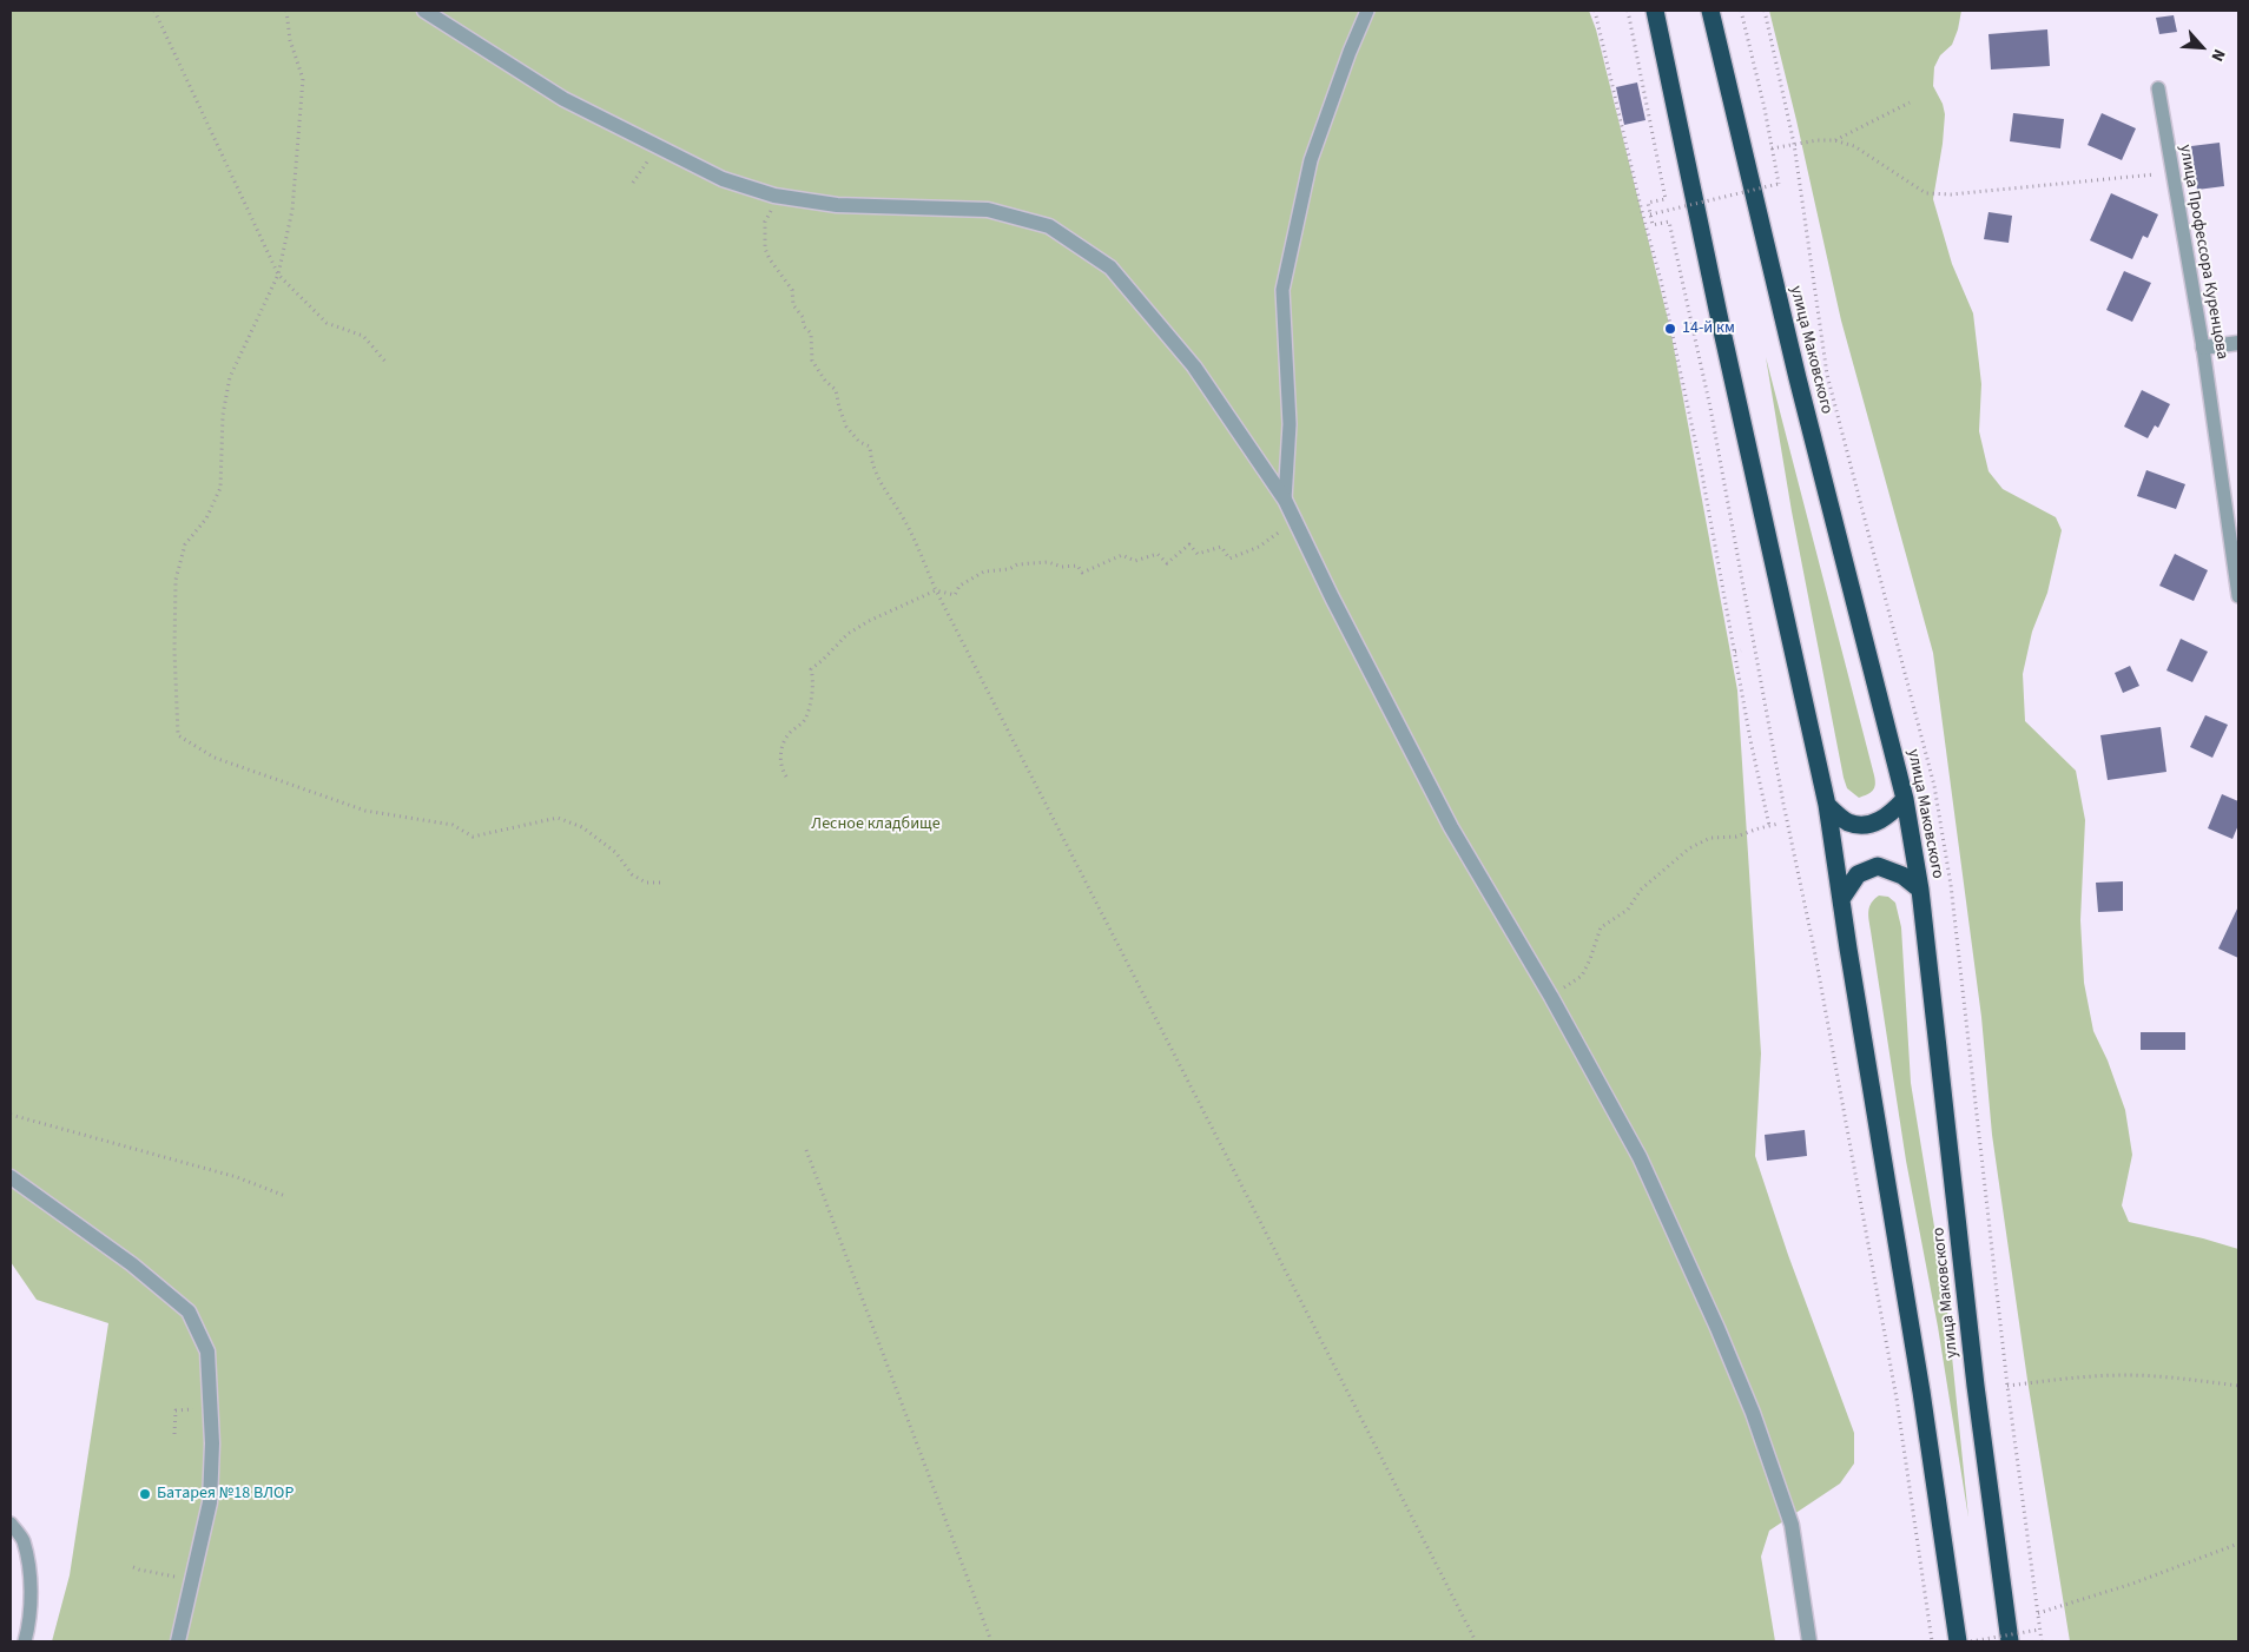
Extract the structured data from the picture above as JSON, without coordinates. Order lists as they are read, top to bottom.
{
  "streets": {
    "highway": ["улица Маковского"],
    "lane": ["улица Профессора Куренцова"]
  },
  "parks": ["Лесное кладбище"],
  "places": ["14-й км", "Батарея №18 ВЛОР"],
  "north": "bottom right"
}
